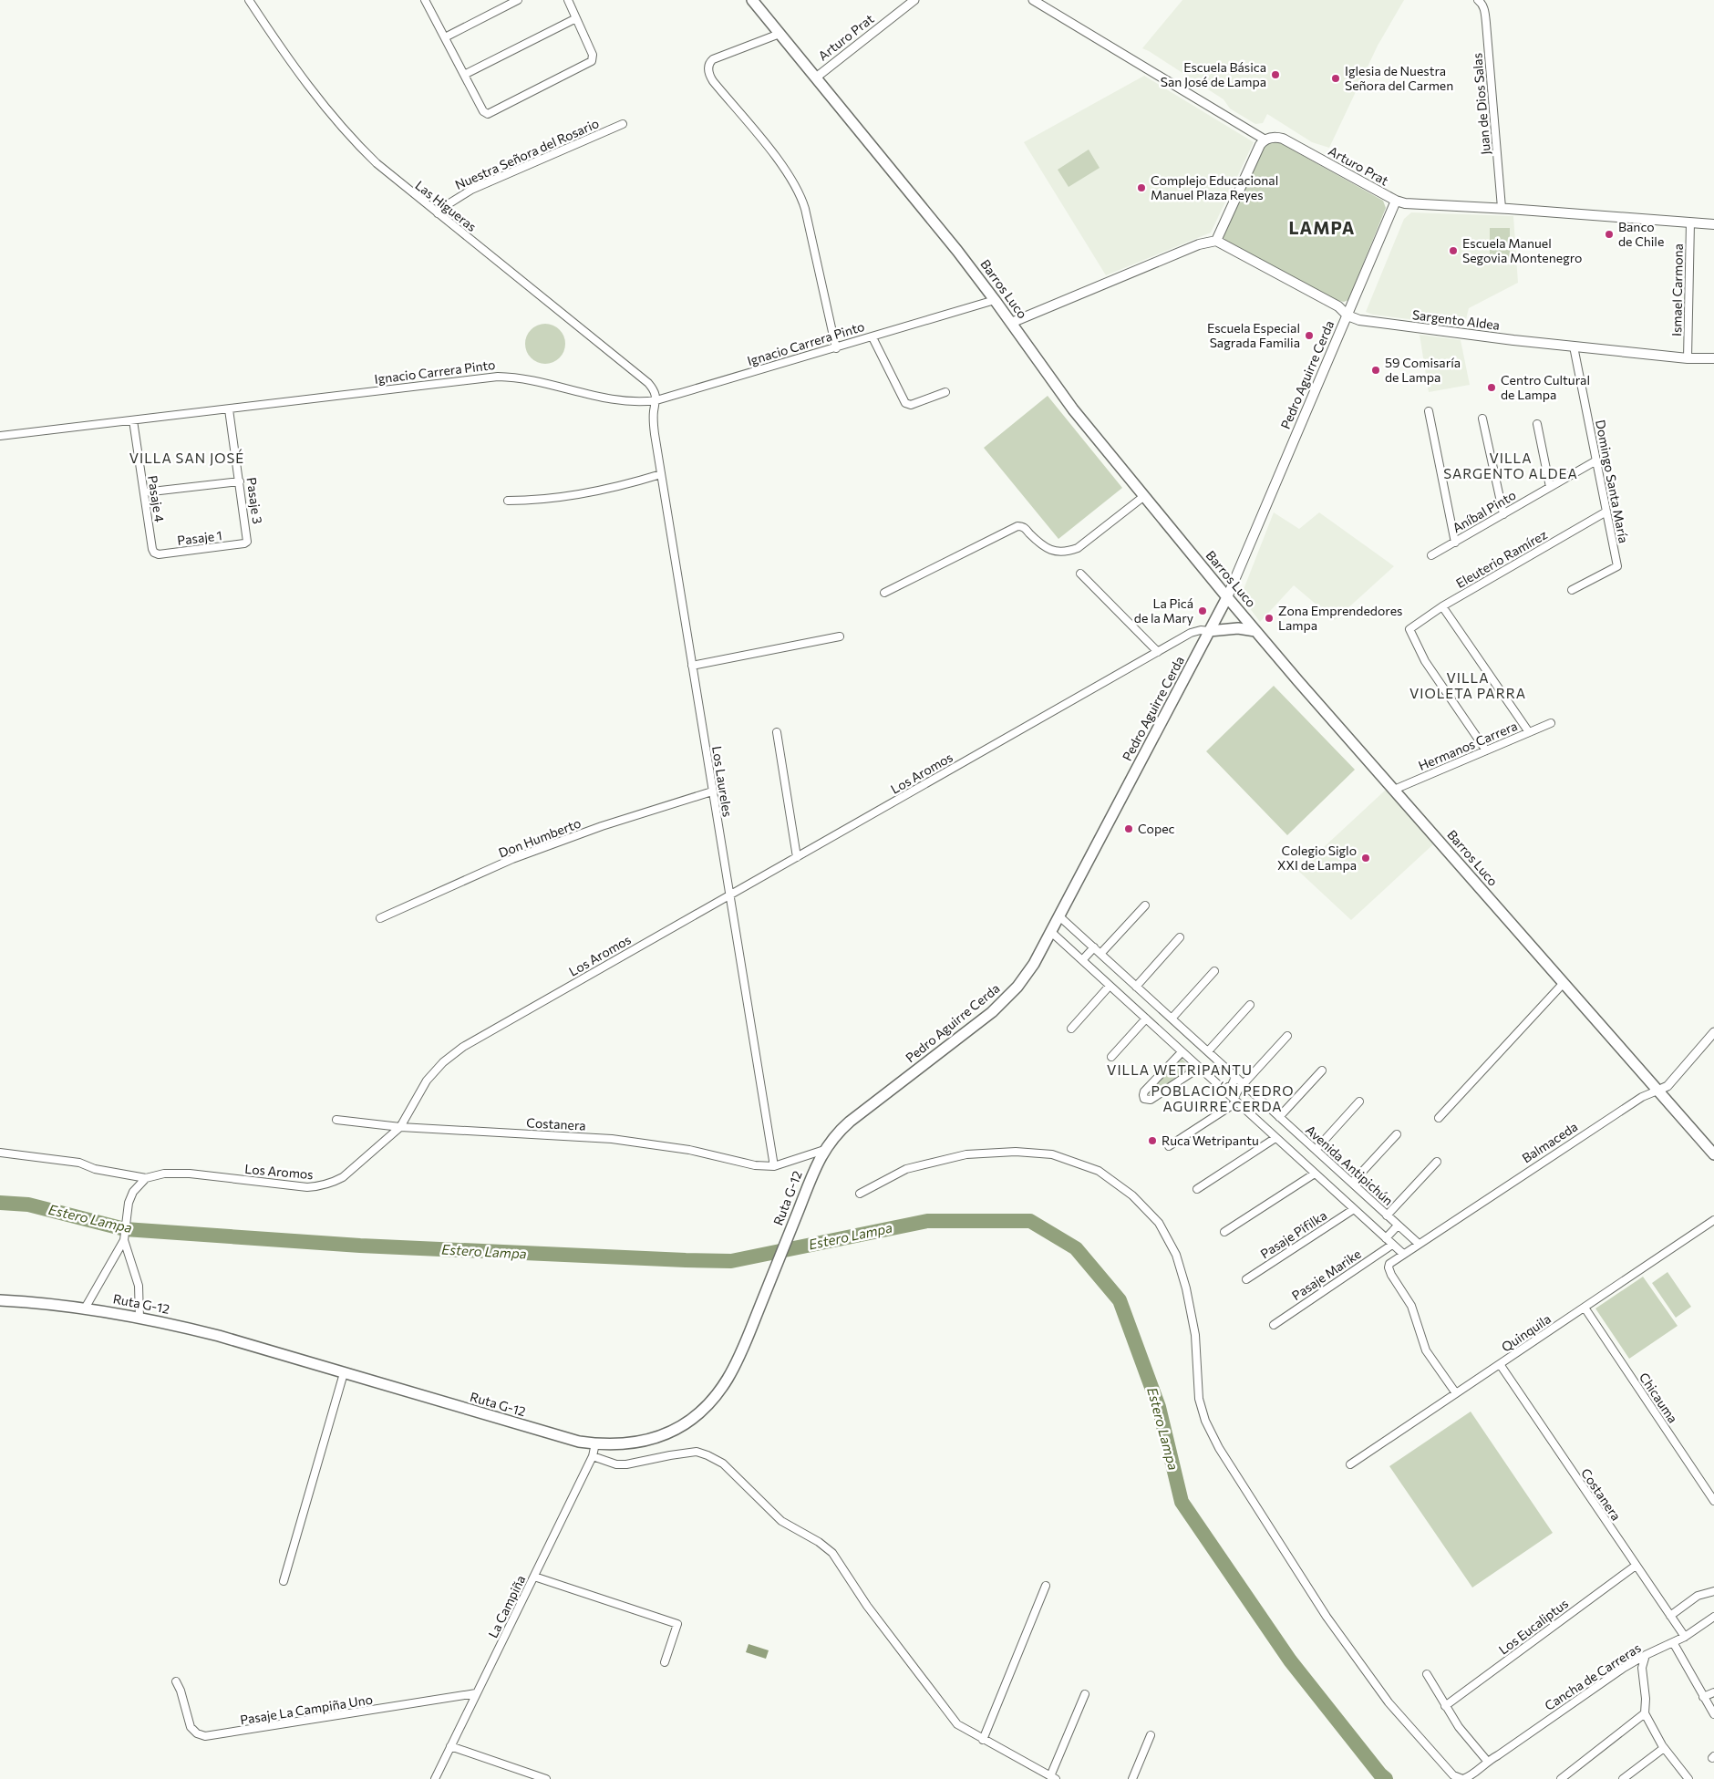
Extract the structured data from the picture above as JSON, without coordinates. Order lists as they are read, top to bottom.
{
  "streets": {
    "main road": [
      "Arturo Prat",
      "Barros Luco",
      "Sargento Aldea",
      "Pedro Aguirre Cerda",
      "Ruta G-12"
    ],
    "street": [
      "Juan de Dios Salas",
      "Nuestra Señora del Rosario",
      "Las Higueras",
      "Ismael Carmona",
      "Ignacio Carrera Pinto",
      "Domingo Santa María",
      "Pasaje 4",
      "Pasaje 3",
      "Aníbal Pinto",
      "Pasaje 1",
      "Eleuterio Ramírez",
      "Hermanos Carrera",
      "Los Aromos",
      "Los Laureles",
      "Don Humberto",
      "Costanera",
      "Balmaceda",
      "Avenida Antipichún",
      "Pasaje Pifilka",
      "Pasaje Marike",
      "Quinquila",
      "Chicauma",
      "La Campiña",
      "Los Eucaliptus",
      "Cancha de Carreras",
      "Pasaje La Campiña Uno"
    ]
  },
  "crossings": [
    ["Arturo Prat", "Juan de Dios Salas"],
    ["Arturo Prat", "Barros Luco"],
    ["Arturo Prat", "Ismael Carmona"],
    ["Arturo Prat", "Pedro Aguirre Cerda"],
    ["Nuestra Señora del Rosario", "Las Higueras"],
    ["Las Higueras", "Ignacio Carrera Pinto"],
    ["Las Higueras", "Los Laureles"],
    ["Barros Luco", "Ignacio Carrera Pinto"],
    ["Barros Luco", "Pedro Aguirre Cerda"],
    ["Barros Luco", "Hermanos Carrera"],
    ["Barros Luco", "Balmaceda"],
    ["Ismael Carmona", "Sargento Aldea"],
    ["Sargento Aldea", "Pedro Aguirre Cerda"],
    ["Sargento Aldea", "Domingo Santa María"],
    ["Ignacio Carrera Pinto", "Pasaje 4"],
    ["Ignacio Carrera Pinto", "Pasaje 3"],
    ["Ignacio Carrera Pinto", "Los Laureles"],
    ["Pedro Aguirre Cerda", "Los Aromos"],
    ["Pedro Aguirre Cerda", "Avenida Antipichún"],
    ["Pedro Aguirre Cerda", "Ruta G-12"],
    ["Domingo Santa María", "Aníbal Pinto"],
    ["Domingo Santa María", "Eleuterio Ramírez"],
    ["Pasaje 4", "Pasaje 1"],
    ["Pasaje 3", "Pasaje 1"],
    ["Eleuterio Ramírez", "Hermanos Carrera"],
    ["Los Aromos", "Los Laureles"],
    ["Los Aromos", "Costanera"],
    ["Los Laureles", "Don Humberto"],
    ["Los Laureles", "Costanera"],
    ["Costanera", "Quinquila"],
    ["Costanera", "Los Eucaliptus"],
    ["Costanera", "Cancha de Carreras"],
    ["Balmaceda", "Avenida Antipichún"],
    ["Balmaceda", "Quinquila"],
    ["Ruta G-12", "La Campiña"],
    ["Quinquila", "Chicauma"],
    ["La Campiña", "Pasaje La Campiña Uno"]
  ],
  "districts": [
    "LAMPA",
    "VILLA SAN JOSÉ",
    "VILLA SARGENTO ALDEA",
    "VILLA VIOLETA PARRA",
    "VILLA WETRIPANTU",
    "POBLACIÓN PEDRO AGUIRRE CERDA"
  ],
  "water": ["Estero Lampa"],
  "places": [
    "Escuela Básica San José de Lampa",
    "Iglesia de Nuestra Señora del Carmen",
    "Complejo Educacional Manuel Plaza Reyes",
    "Banco de Chile",
    "Escuela Manuel Segovia Montenegro",
    "Escuela Especial Sagrada Familia",
    "59 Comisaría de Lampa",
    "Centro Cultural de Lampa",
    "La Picá de la Mary",
    "Zona Emprendedores Lampa",
    "Copec",
    "Colegio Siglo XXI de Lampa",
    "Ruca Wetripantu"
  ]
}
